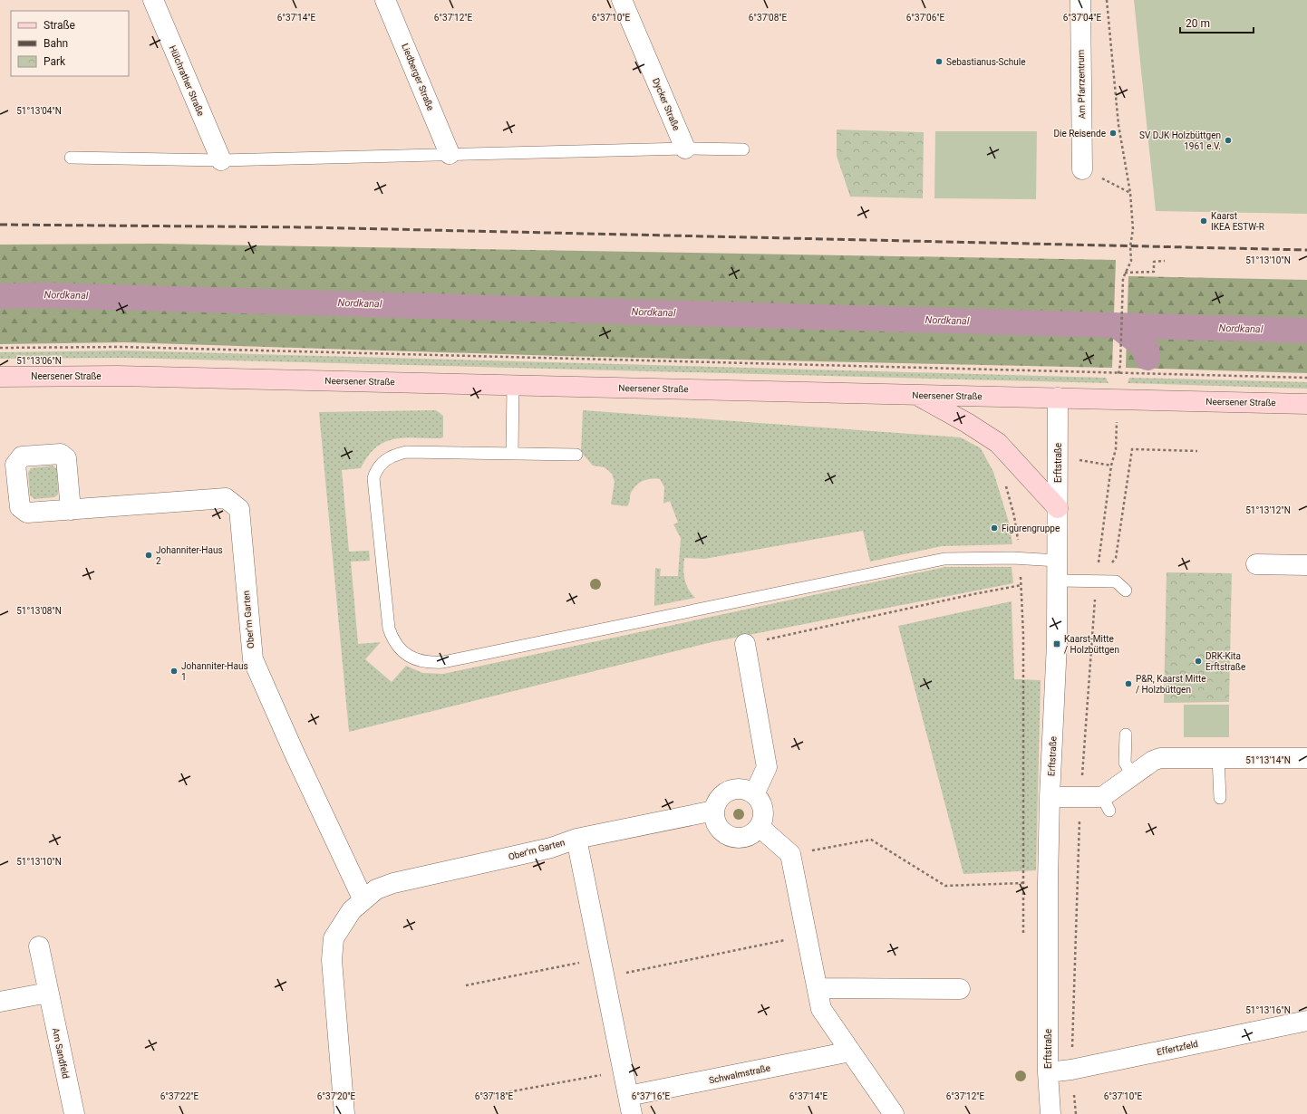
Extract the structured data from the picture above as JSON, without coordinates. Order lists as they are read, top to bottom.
{
  "streets": {
    "main road": ["Neersener Straße"],
    "street": [
      "Liedberger Straße",
      "Hülchrather Straße",
      "Am Pfarrzentrum",
      "Dycker Straße",
      "Erftstraße",
      "Ober'm Garten",
      "Effertzfeld",
      "Am Sandfeld",
      "Schwalmstraße"
    ]
  },
  "crossings": [
    ["Neersener Straße", "Erftstraße"],
    ["Erftstraße", "Effertzfeld"],
    ["Ober'm Garten", "Schwalmstraße"]
  ],
  "water": ["Nordkanal"],
  "places": {
    "other": [
      "Sebastianus-Schule",
      "Die Reisende",
      "SV DJK Holzbüttgen 1961 e.V.",
      "Kaarst IKEA ESTW-R",
      "Figurengruppe",
      "Johanniter-Haus 2",
      "DRK-Kita Erftstraße",
      "Johanniter-Haus 1",
      "P&R, Kaarst Mitte / Holzbüttgen"
    ],
    "transit": ["Kaarst-Mitte / Holzbüttgen"]
  },
  "legend": ["Straße", "Bahn", "Park"],
  "scale_bar": "20 m",
  "coordinates": [
    "6°37'14\"E",
    "6°37'12\"E",
    "6°37'10\"E",
    "6°37'08\"E",
    "6°37'06\"E",
    "6°37'04\"E",
    "51°13'04\"N",
    "51°13'10\"N",
    "51°13'06\"N",
    "51°13'12\"N",
    "51°13'08\"N",
    "51°13'14\"N",
    "51°13'16\"N",
    "6°37'22\"E",
    "6°37'20\"E",
    "6°37'18\"E",
    "6°37'16\"E"
  ]
}
